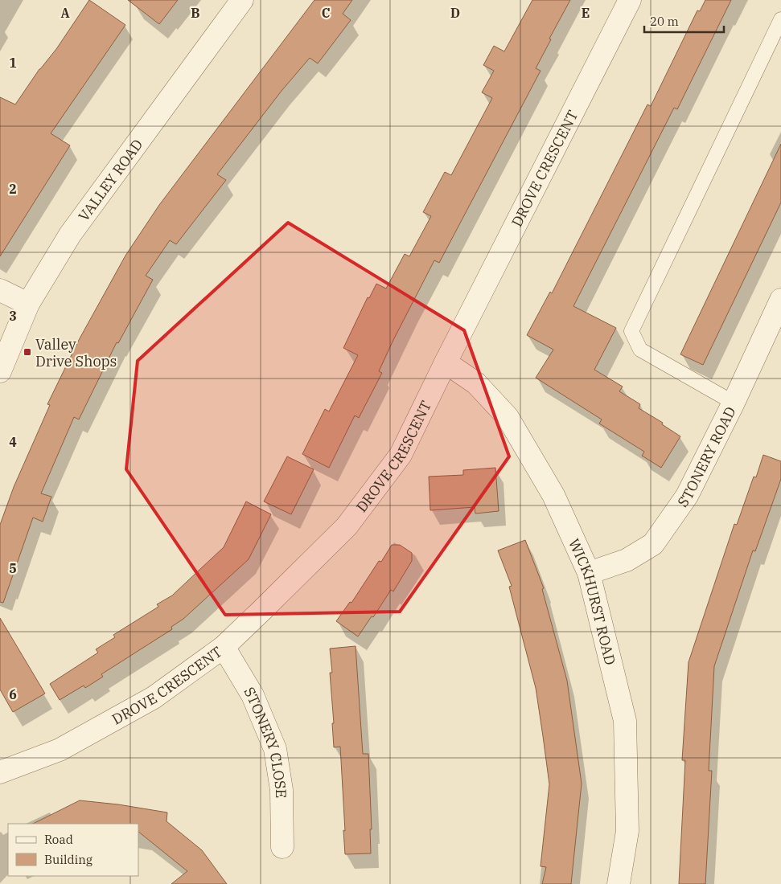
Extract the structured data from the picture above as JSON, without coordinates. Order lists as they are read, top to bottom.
{
  "streets": {
    "street": [
      "DROVE CRESCENT",
      "VALLEY ROAD",
      "STONERY ROAD",
      "WICKHURST ROAD",
      "STONERY CLOSE"
    ]
  },
  "crossings": [
    ["DROVE CRESCENT", "WICKHURST ROAD"],
    ["DROVE CRESCENT", "STONERY CLOSE"],
    ["STONERY ROAD", "WICKHURST ROAD"]
  ],
  "places": {
    "transit": ["Valley Drive Shops"]
  },
  "legend": ["Road", "Building"],
  "scale_bar": "20 m",
  "grid": {
    "columns": [
      "A",
      "B",
      "C",
      "D",
      "E"
    ],
    "rows": [
      "1",
      "2",
      "3",
      "4",
      "5",
      "6"
    ]
  }
}
